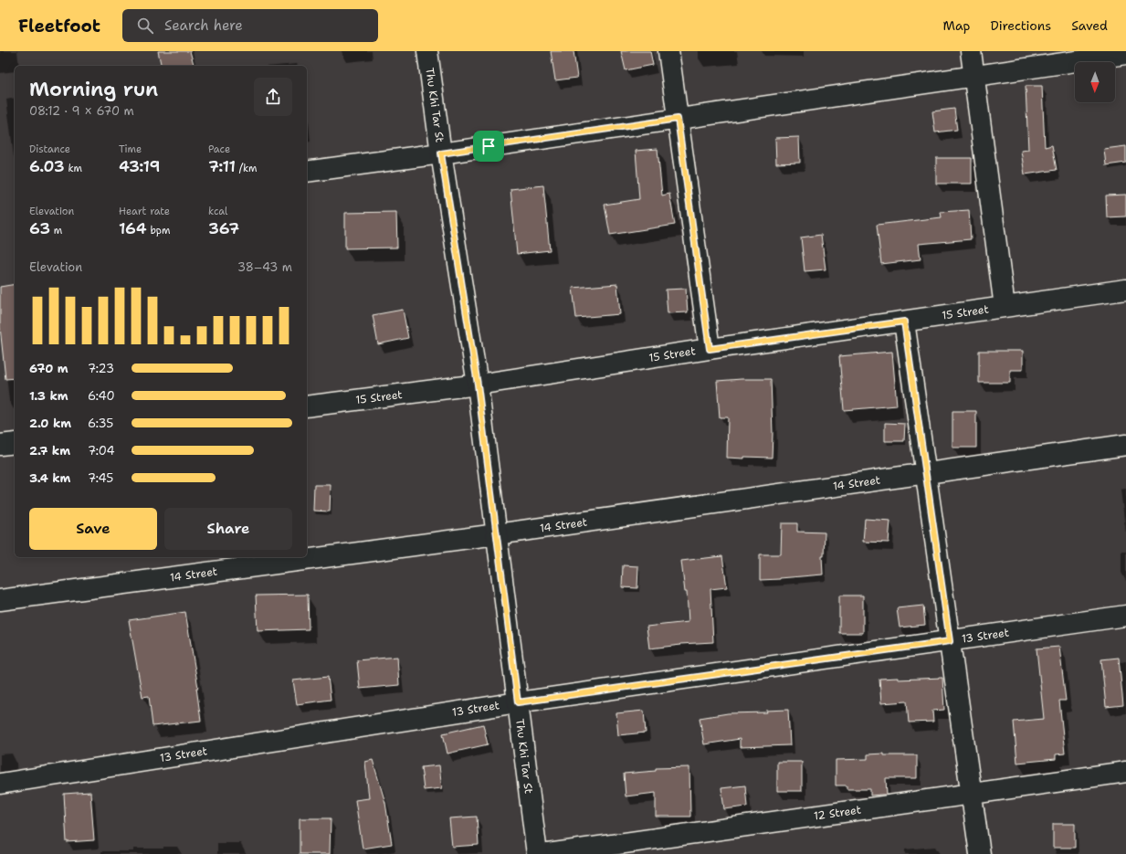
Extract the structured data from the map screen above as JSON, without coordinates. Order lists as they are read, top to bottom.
{
  "streets": {
    "street": [
      "Thu Khi Tar St",
      "15 Street",
      "14 Street",
      "13 Street",
      "12 Street"
    ]
  },
  "crossings": [
    ["Thu Khi Tar St", "15 Street"],
    ["Thu Khi Tar St", "14 Street"],
    ["Thu Khi Tar St", "13 Street"]
  ],
  "north": "bottom",
  "page": {
    "header": "Fleetfoot",
    "search": "Search here",
    "nav": ["Map", "Directions", "Saved"],
    "heading": ["Morning run", "08:12 · 9 × 670 m"],
    "stats": [
      ["Distance", "6.03 km"],
      ["Time", "43:19"],
      ["Pace", "7:11 /km"],
      ["Elevation", "63 m"],
      ["Heart rate", "164 bpm"],
      ["kcal", "367"]
    ],
    "chart": ["Elevation", "38–43 m"],
    "list": [
      {
        "name": "670 m",
        "note": "7:23"
      },
      {
        "name": "1.3 km",
        "note": "6:40"
      },
      {
        "name": "2.0 km",
        "note": "6:35"
      },
      {
        "name": "2.7 km",
        "note": "7:04"
      },
      {
        "name": "3.4 km",
        "note": "7:45"
      }
    ],
    "buttons": ["Save", "Share"]
  }
}
